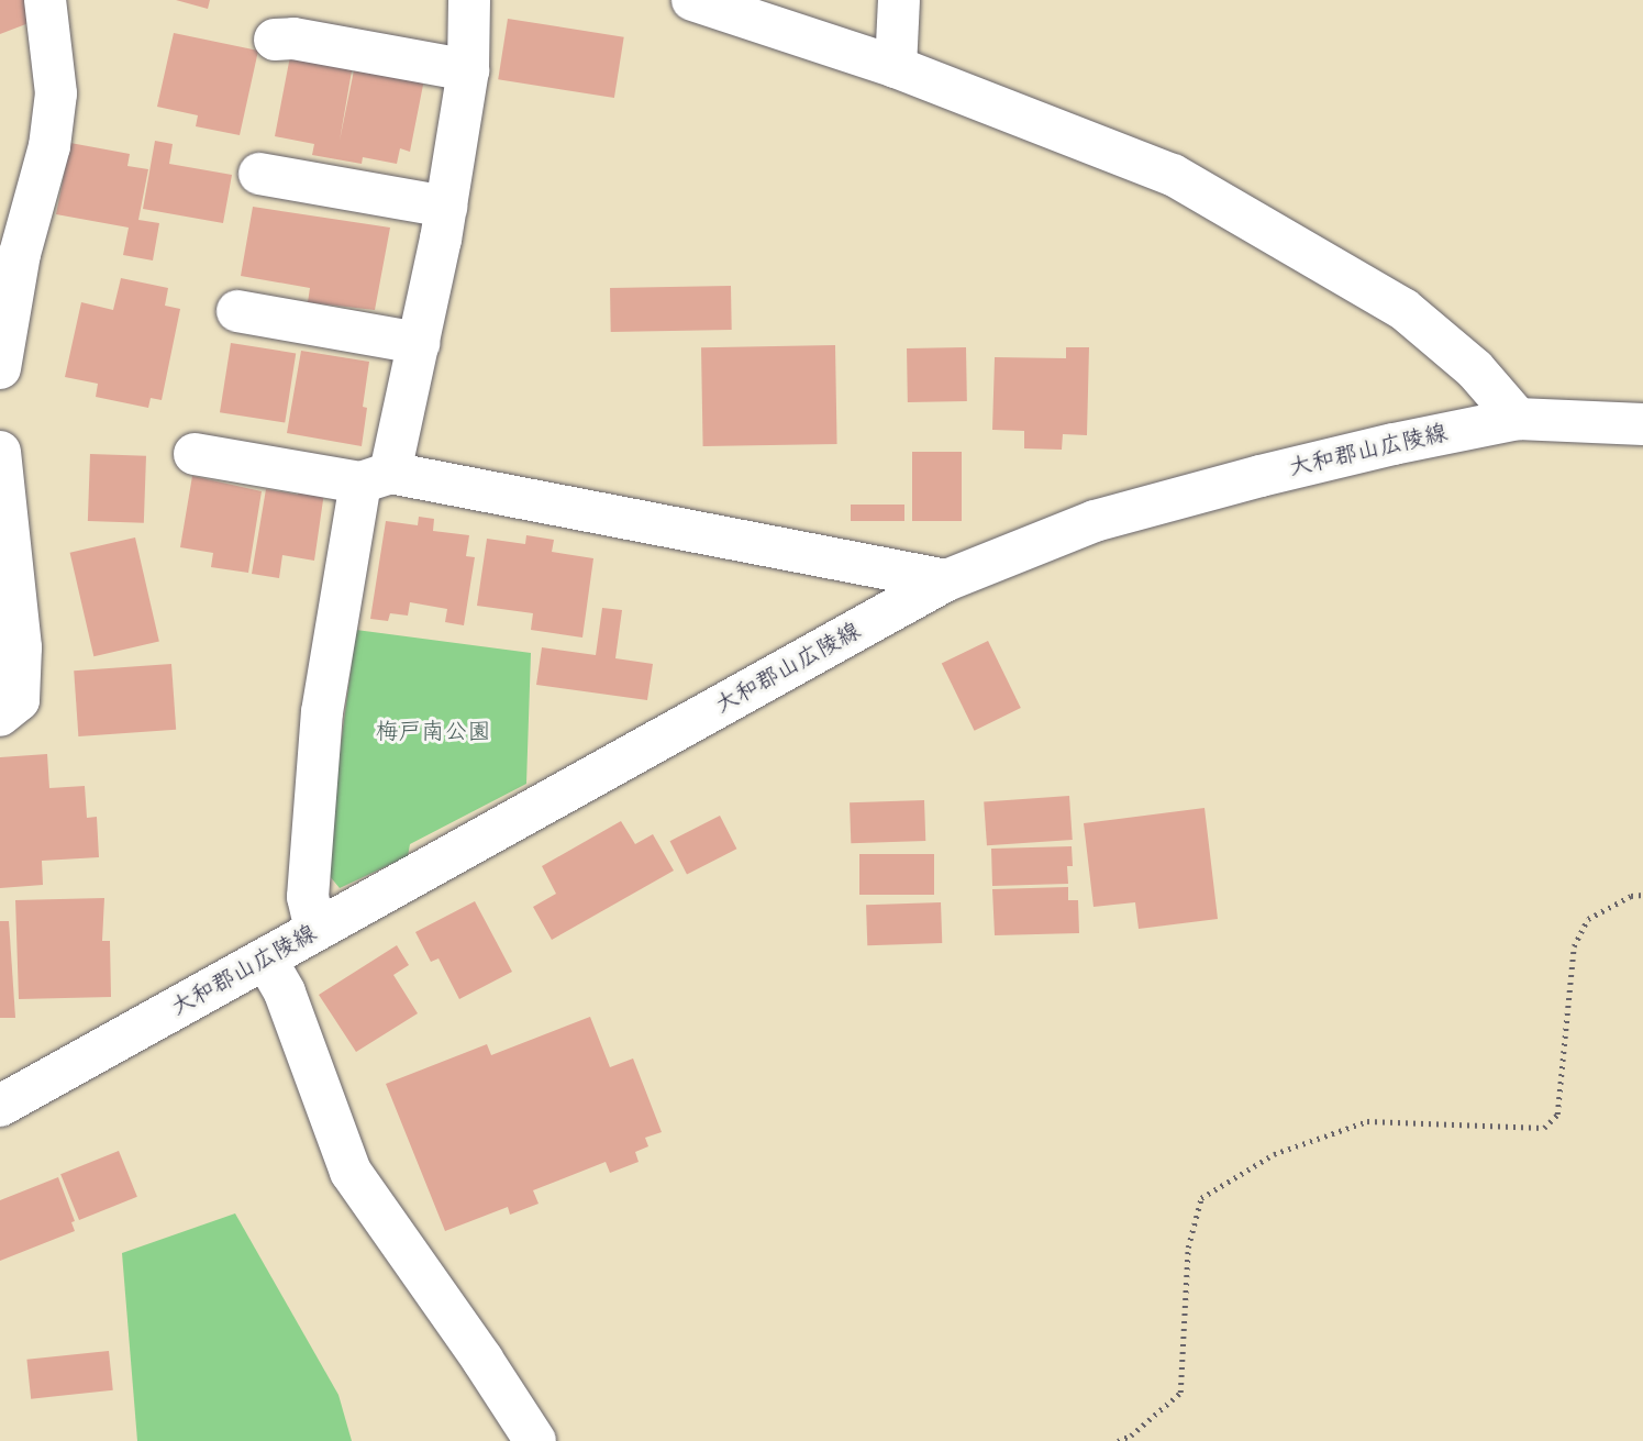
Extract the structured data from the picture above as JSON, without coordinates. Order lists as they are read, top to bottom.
{
  "streets": {
    "street": ["大和郡山広陵線"]
  },
  "parks": ["梅戸南公園"]
}
